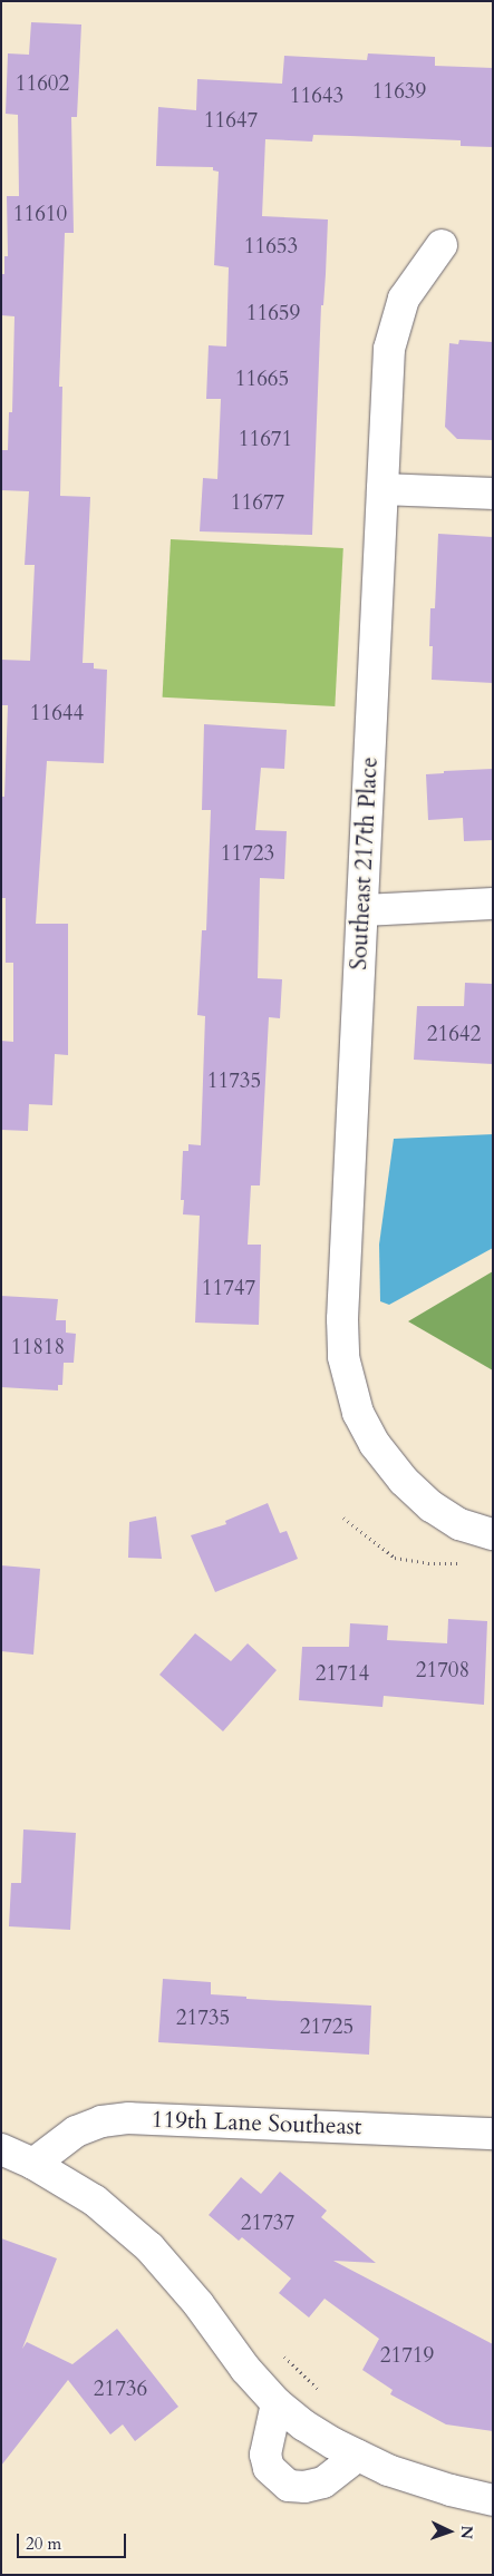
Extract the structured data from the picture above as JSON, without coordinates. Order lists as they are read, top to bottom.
{
  "streets": {
    "street": ["Southeast 217th Place", "119th Lane Southeast"]
  },
  "house_numbers": [
    "11602",
    "11639",
    "11643",
    "11647",
    "11610",
    "11653",
    "11659",
    "11665",
    "11671",
    "11677",
    "11644",
    "11723",
    "21642",
    "11735",
    "11747",
    "11818",
    "21708",
    "21714",
    "21735",
    "21725",
    "21737",
    "21719",
    "21736"
  ],
  "scale_bar": "20 m",
  "north": "right"
}
